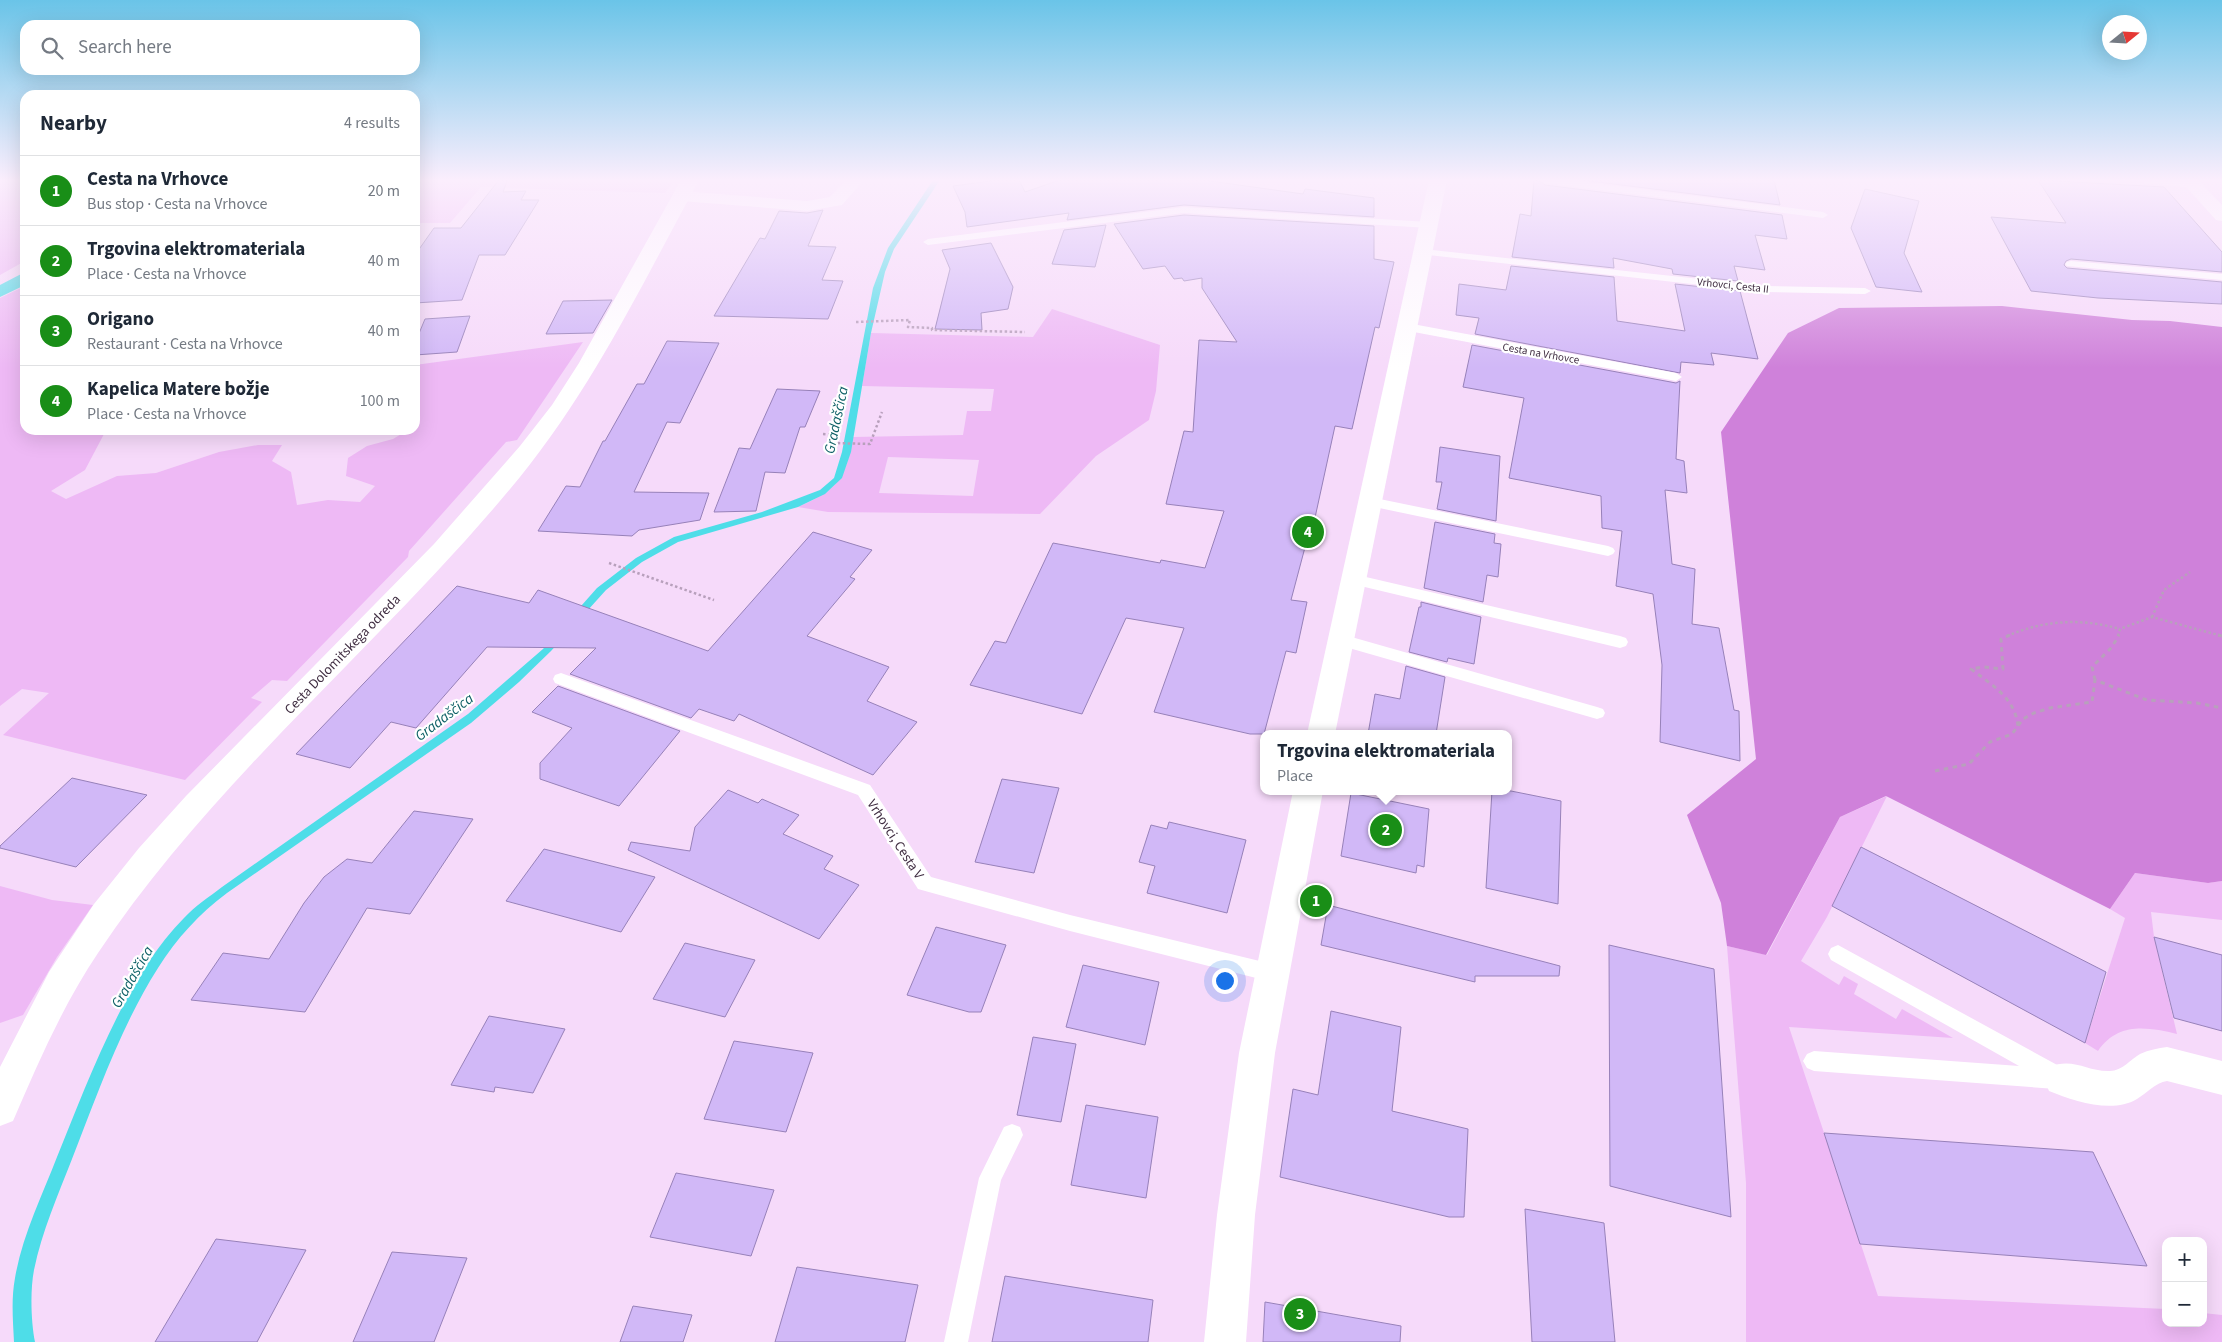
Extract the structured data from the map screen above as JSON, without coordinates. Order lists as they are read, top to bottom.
{
  "streets": {
    "street": ["Cesta Dolomitskega odreda"],
    "lane": ["Vrhovci, Cesta II", "Cesta na Vrhovce", "Vrhovci, Cesta V"]
  },
  "water": ["Gradaščica"],
  "north": "right",
  "page": {
    "search": "Search here",
    "heading": ["Nearby", "4 results"],
    "list": [
      {
        "mark": "1",
        "name": "Cesta na Vrhovce",
        "note": "Bus stop · Cesta na Vrhovce",
        "value": "20 m"
      },
      {
        "mark": "2",
        "name": "Trgovina elektromateriala",
        "note": "Place · Cesta na Vrhovce",
        "value": "40 m"
      },
      {
        "mark": "3",
        "name": "Origano",
        "note": "Restaurant · Cesta na Vrhovce",
        "value": "40 m"
      },
      {
        "mark": "4",
        "name": "Kapelica Matere božje",
        "note": "Place · Cesta na Vrhovce",
        "value": "100 m"
      }
    ],
    "pins": [
      "4",
      "2",
      "1",
      "3"
    ],
    "popup": ["Trgovina elektromateriala", "Place"],
    "map_buttons": ["+", "−"]
  }
}
